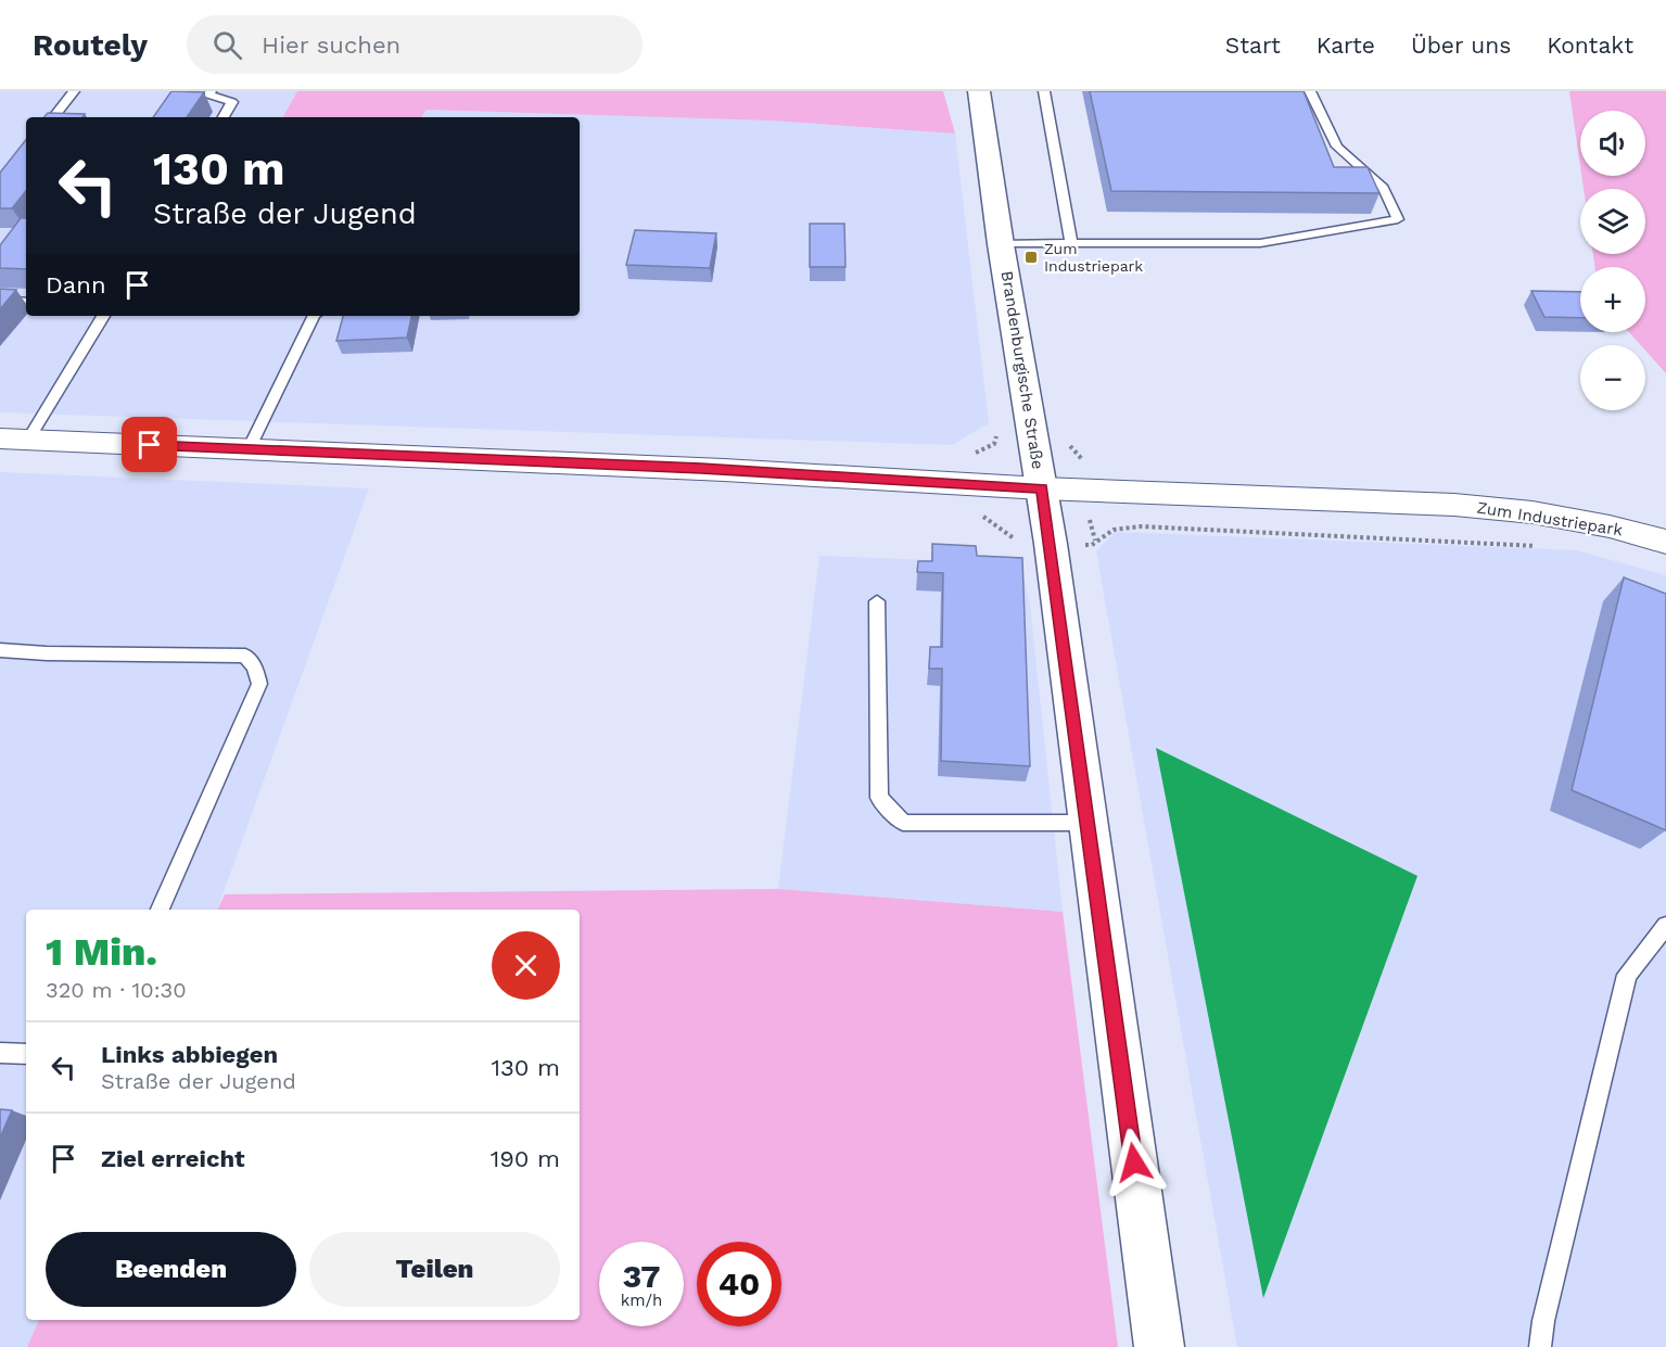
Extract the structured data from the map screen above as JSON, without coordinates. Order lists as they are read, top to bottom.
{
  "streets": {
    "street": ["Brandenburgische Straße", "Zum Industriepark"]
  },
  "crossings": [
    ["Brandenburgische Straße", "Zum Industriepark"]
  ],
  "places": {
    "transit": ["Zum Industriepark"]
  },
  "page": {
    "header": "Routely",
    "search": "Hier suchen",
    "nav": [
      "Start",
      "Karte",
      "Über uns",
      "Kontakt"
    ],
    "map_buttons": ["+", "−"],
    "turn": ["130 m", "Straße der Jugend"],
    "then": "Dann",
    "heading": ["1 Min.", "320 m · 10:30"],
    "list": [
      {
        "name": "Links abbiegen",
        "note": "Straße der Jugend",
        "value": "130 m"
      },
      {
        "name": "Ziel erreicht",
        "value": "190 m"
      }
    ],
    "buttons": ["Beenden", "Teilen"],
    "speed": "37 km/h",
    "limit": "40"
  }
}
